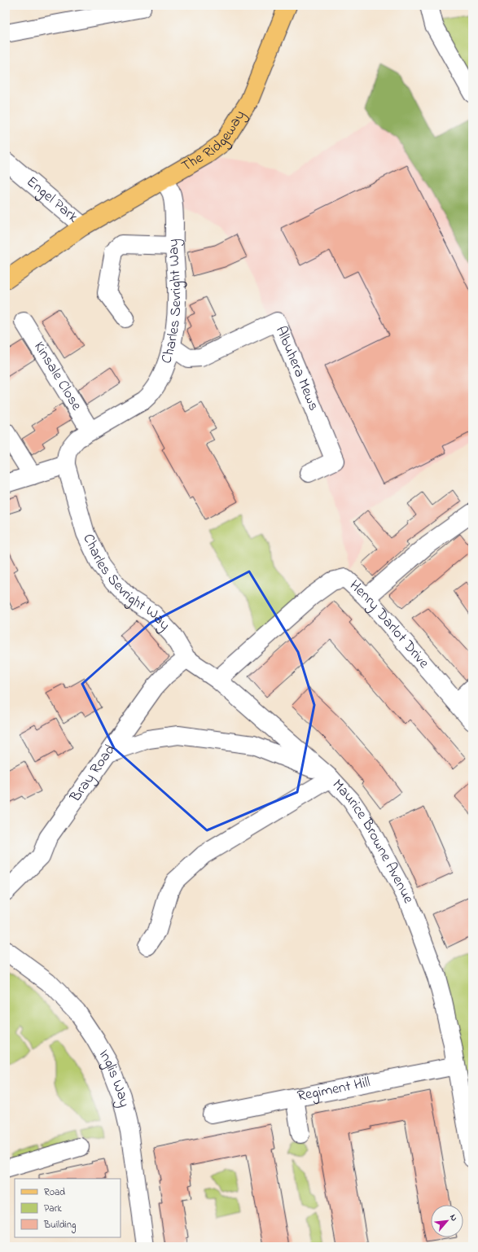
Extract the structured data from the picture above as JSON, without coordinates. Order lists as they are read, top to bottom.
{
  "streets": {
    "main road": ["The Ridgeway"],
    "street": [
      "Engel Park",
      "Charles Sevright Way",
      "Albuhera Mews",
      "Kinsale Close",
      "Henry Darlot Drive",
      "Bray Road",
      "Maurice Browne Avenue",
      "Inglis Way",
      "Regiment Hill"
    ]
  },
  "crossings": [
    ["The Ridgeway", "Engel Park"],
    ["The Ridgeway", "Charles Sevright Way"],
    ["Charles Sevright Way", "Albuhera Mews"],
    ["Charles Sevright Way", "Kinsale Close"],
    ["Charles Sevright Way", "Henry Darlot Drive"],
    ["Charles Sevright Way", "Bray Road"],
    ["Charles Sevright Way", "Maurice Browne Avenue"],
    ["Maurice Browne Avenue", "Regiment Hill"]
  ],
  "legend": ["Road", "Park", "Building"],
  "north": "top right"
}
